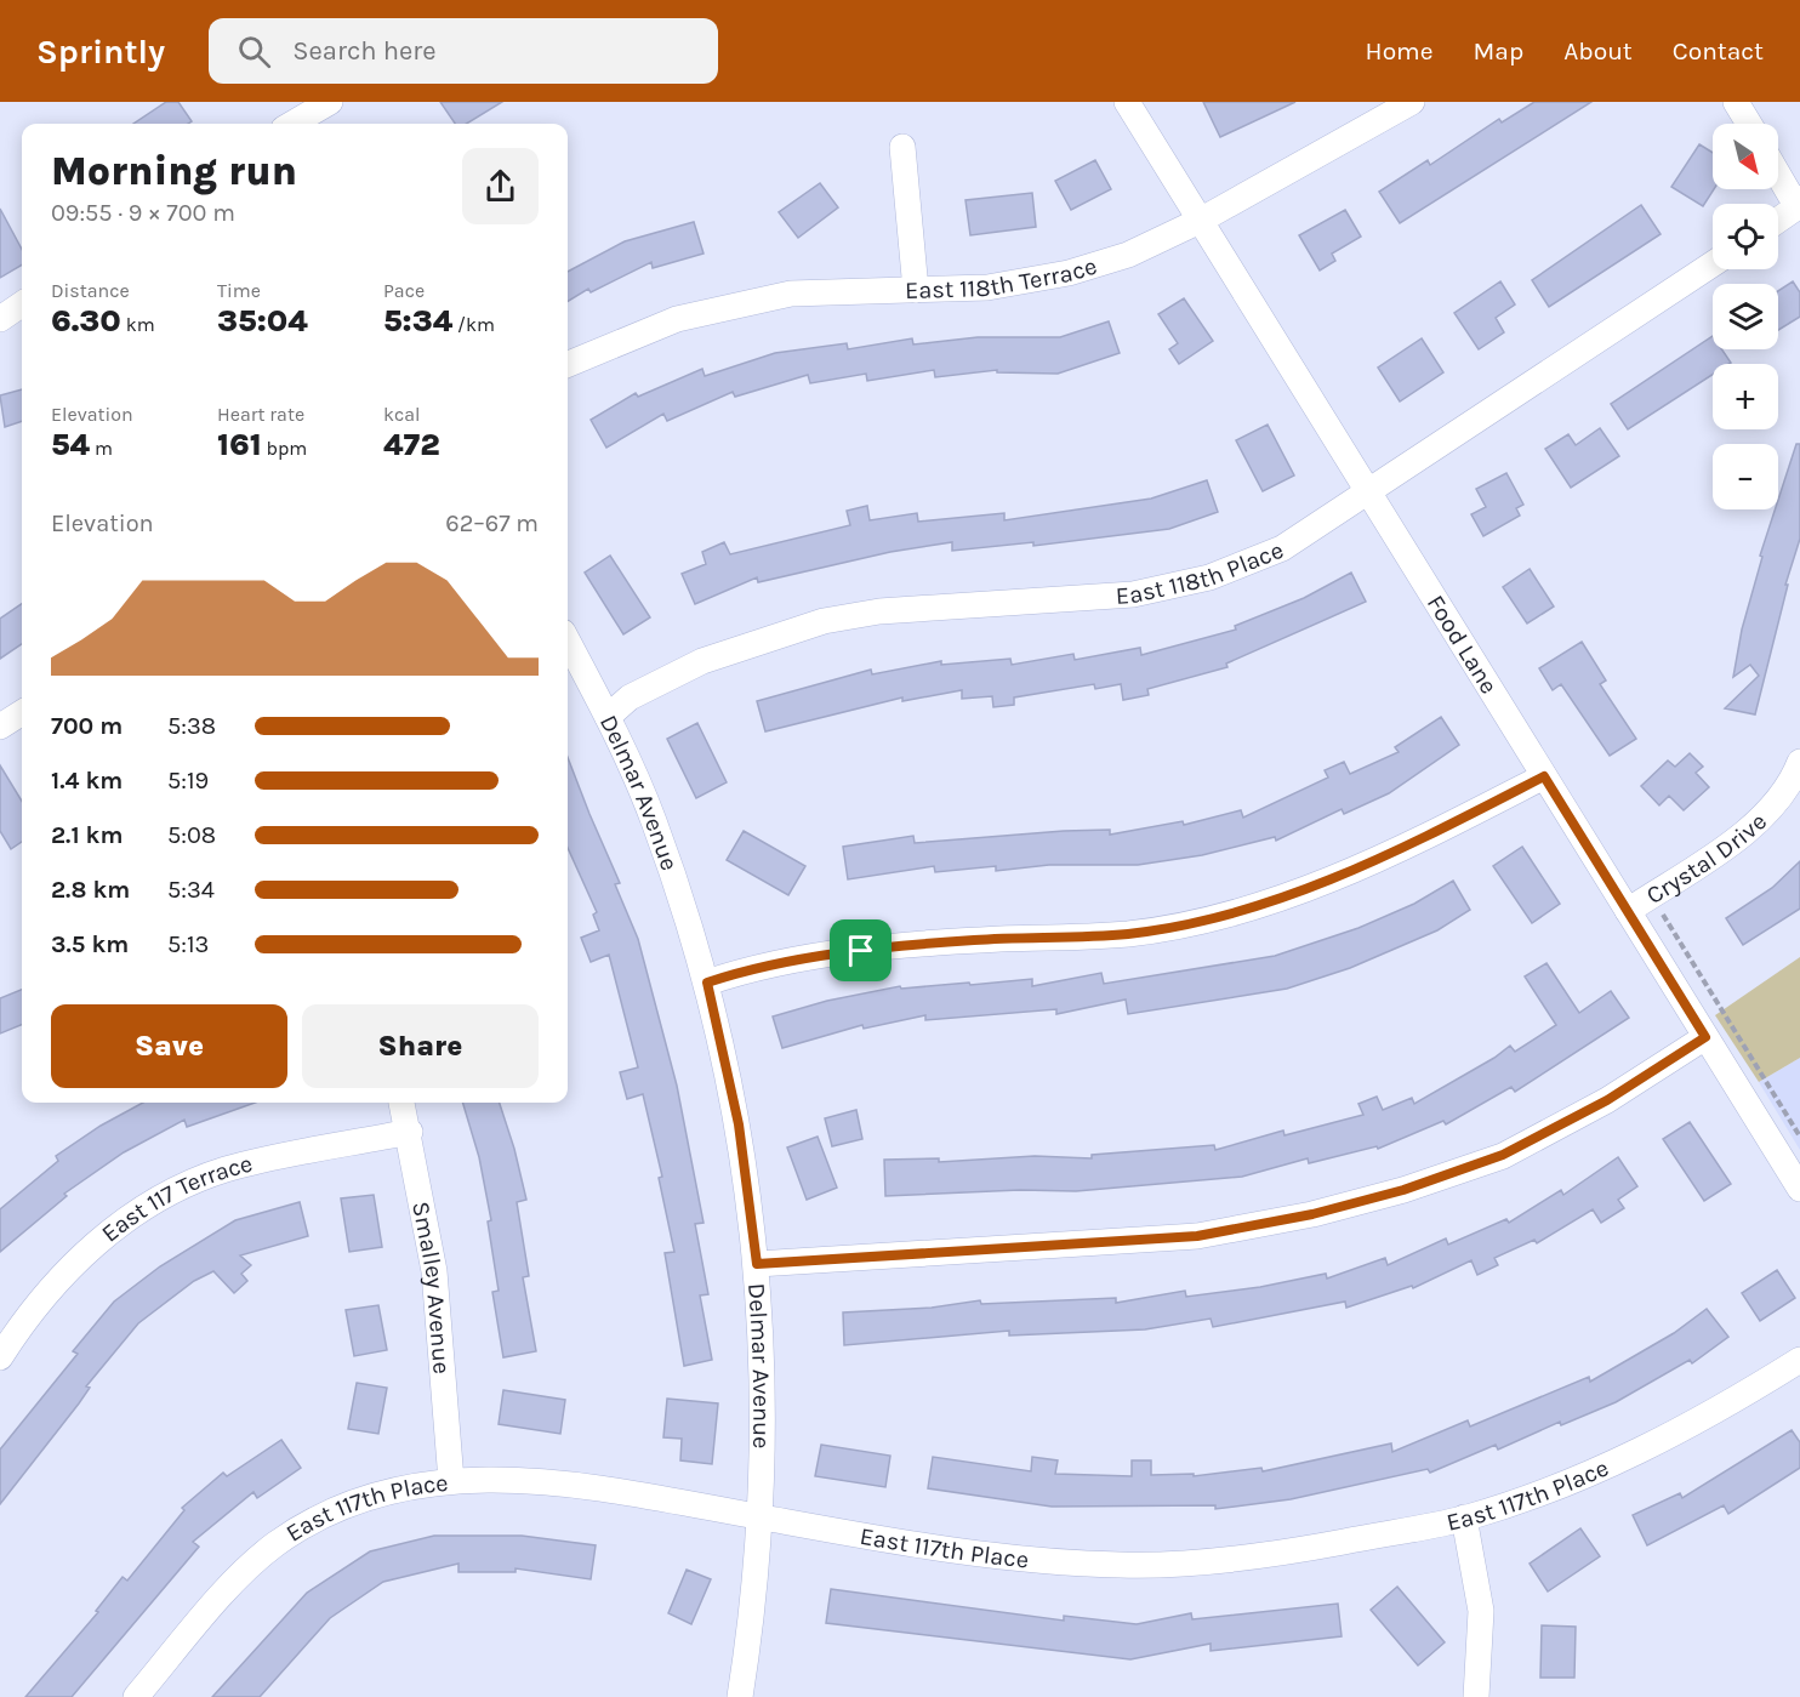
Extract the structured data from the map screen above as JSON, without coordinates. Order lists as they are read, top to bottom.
{
  "streets": {
    "street": [
      "East 118th Terrace",
      "East 118th Place",
      "Food Lane",
      "Delmar Avenue",
      "Crystal Drive",
      "East 117 Terrace",
      "Smalley Avenue",
      "East 117th Place"
    ]
  },
  "crossings": [
    ["East 118th Terrace", "Food Lane"],
    ["East 118th Place", "Food Lane"],
    ["East 118th Place", "Delmar Avenue"],
    ["Food Lane", "Crystal Drive"],
    ["Delmar Avenue", "East 117th Place"],
    ["East 117 Terrace", "Smalley Avenue"],
    ["Smalley Avenue", "East 117th Place"]
  ],
  "north": "bottom right",
  "page": {
    "header": "Sprintly",
    "search": "Search here",
    "nav": [
      "Home",
      "Map",
      "About",
      "Contact"
    ],
    "map_buttons": ["+", "−"],
    "heading": ["Morning run", "09:55 · 9 × 700 m"],
    "stats": [
      ["Distance", "6.30 km"],
      ["Time", "35:04"],
      ["Pace", "5:34 /km"],
      ["Elevation", "54 m"],
      ["Heart rate", "161 bpm"],
      ["kcal", "472"]
    ],
    "chart": ["Elevation", "62–67 m"],
    "list": [
      {
        "name": "700 m",
        "note": "5:38"
      },
      {
        "name": "1.4 km",
        "note": "5:19"
      },
      {
        "name": "2.1 km",
        "note": "5:08"
      },
      {
        "name": "2.8 km",
        "note": "5:34"
      },
      {
        "name": "3.5 km",
        "note": "5:13"
      }
    ],
    "buttons": ["Save", "Share"]
  }
}
